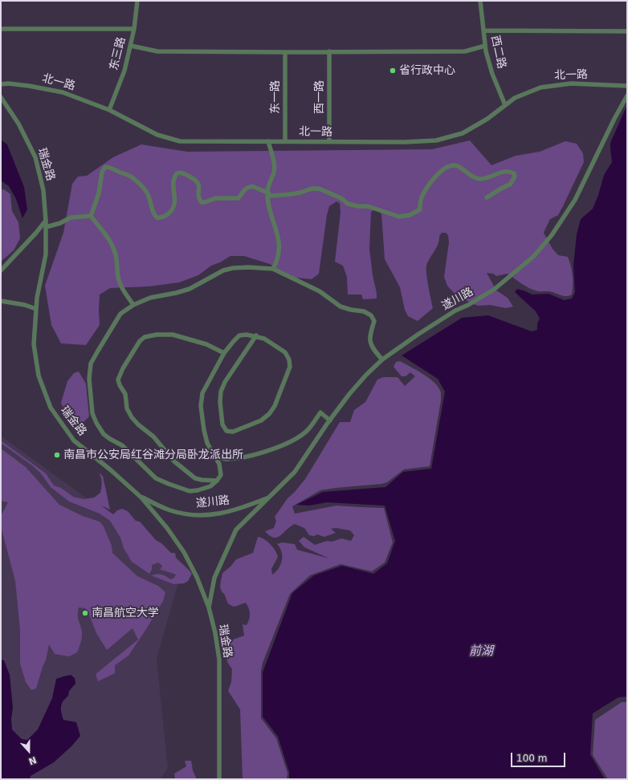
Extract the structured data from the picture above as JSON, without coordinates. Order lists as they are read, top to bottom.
{
  "streets": {
    "street": [
      "西二路",
      "东三路",
      "北一路",
      "东一路",
      "西一路",
      "瑞金路",
      "遂川路"
    ]
  },
  "crossings": [
    ["西二路", "北一路"],
    ["东三路", "北一路"],
    ["北一路", "东一路"],
    ["北一路", "西一路"],
    ["瑞金路", "遂川路"]
  ],
  "water": ["前湖"],
  "places": ["省行政中心", "南昌市公安局红谷滩分局卧龙派出所", "南昌航空大学"],
  "scale_bar": "100 m",
  "north": "bottom"
}
